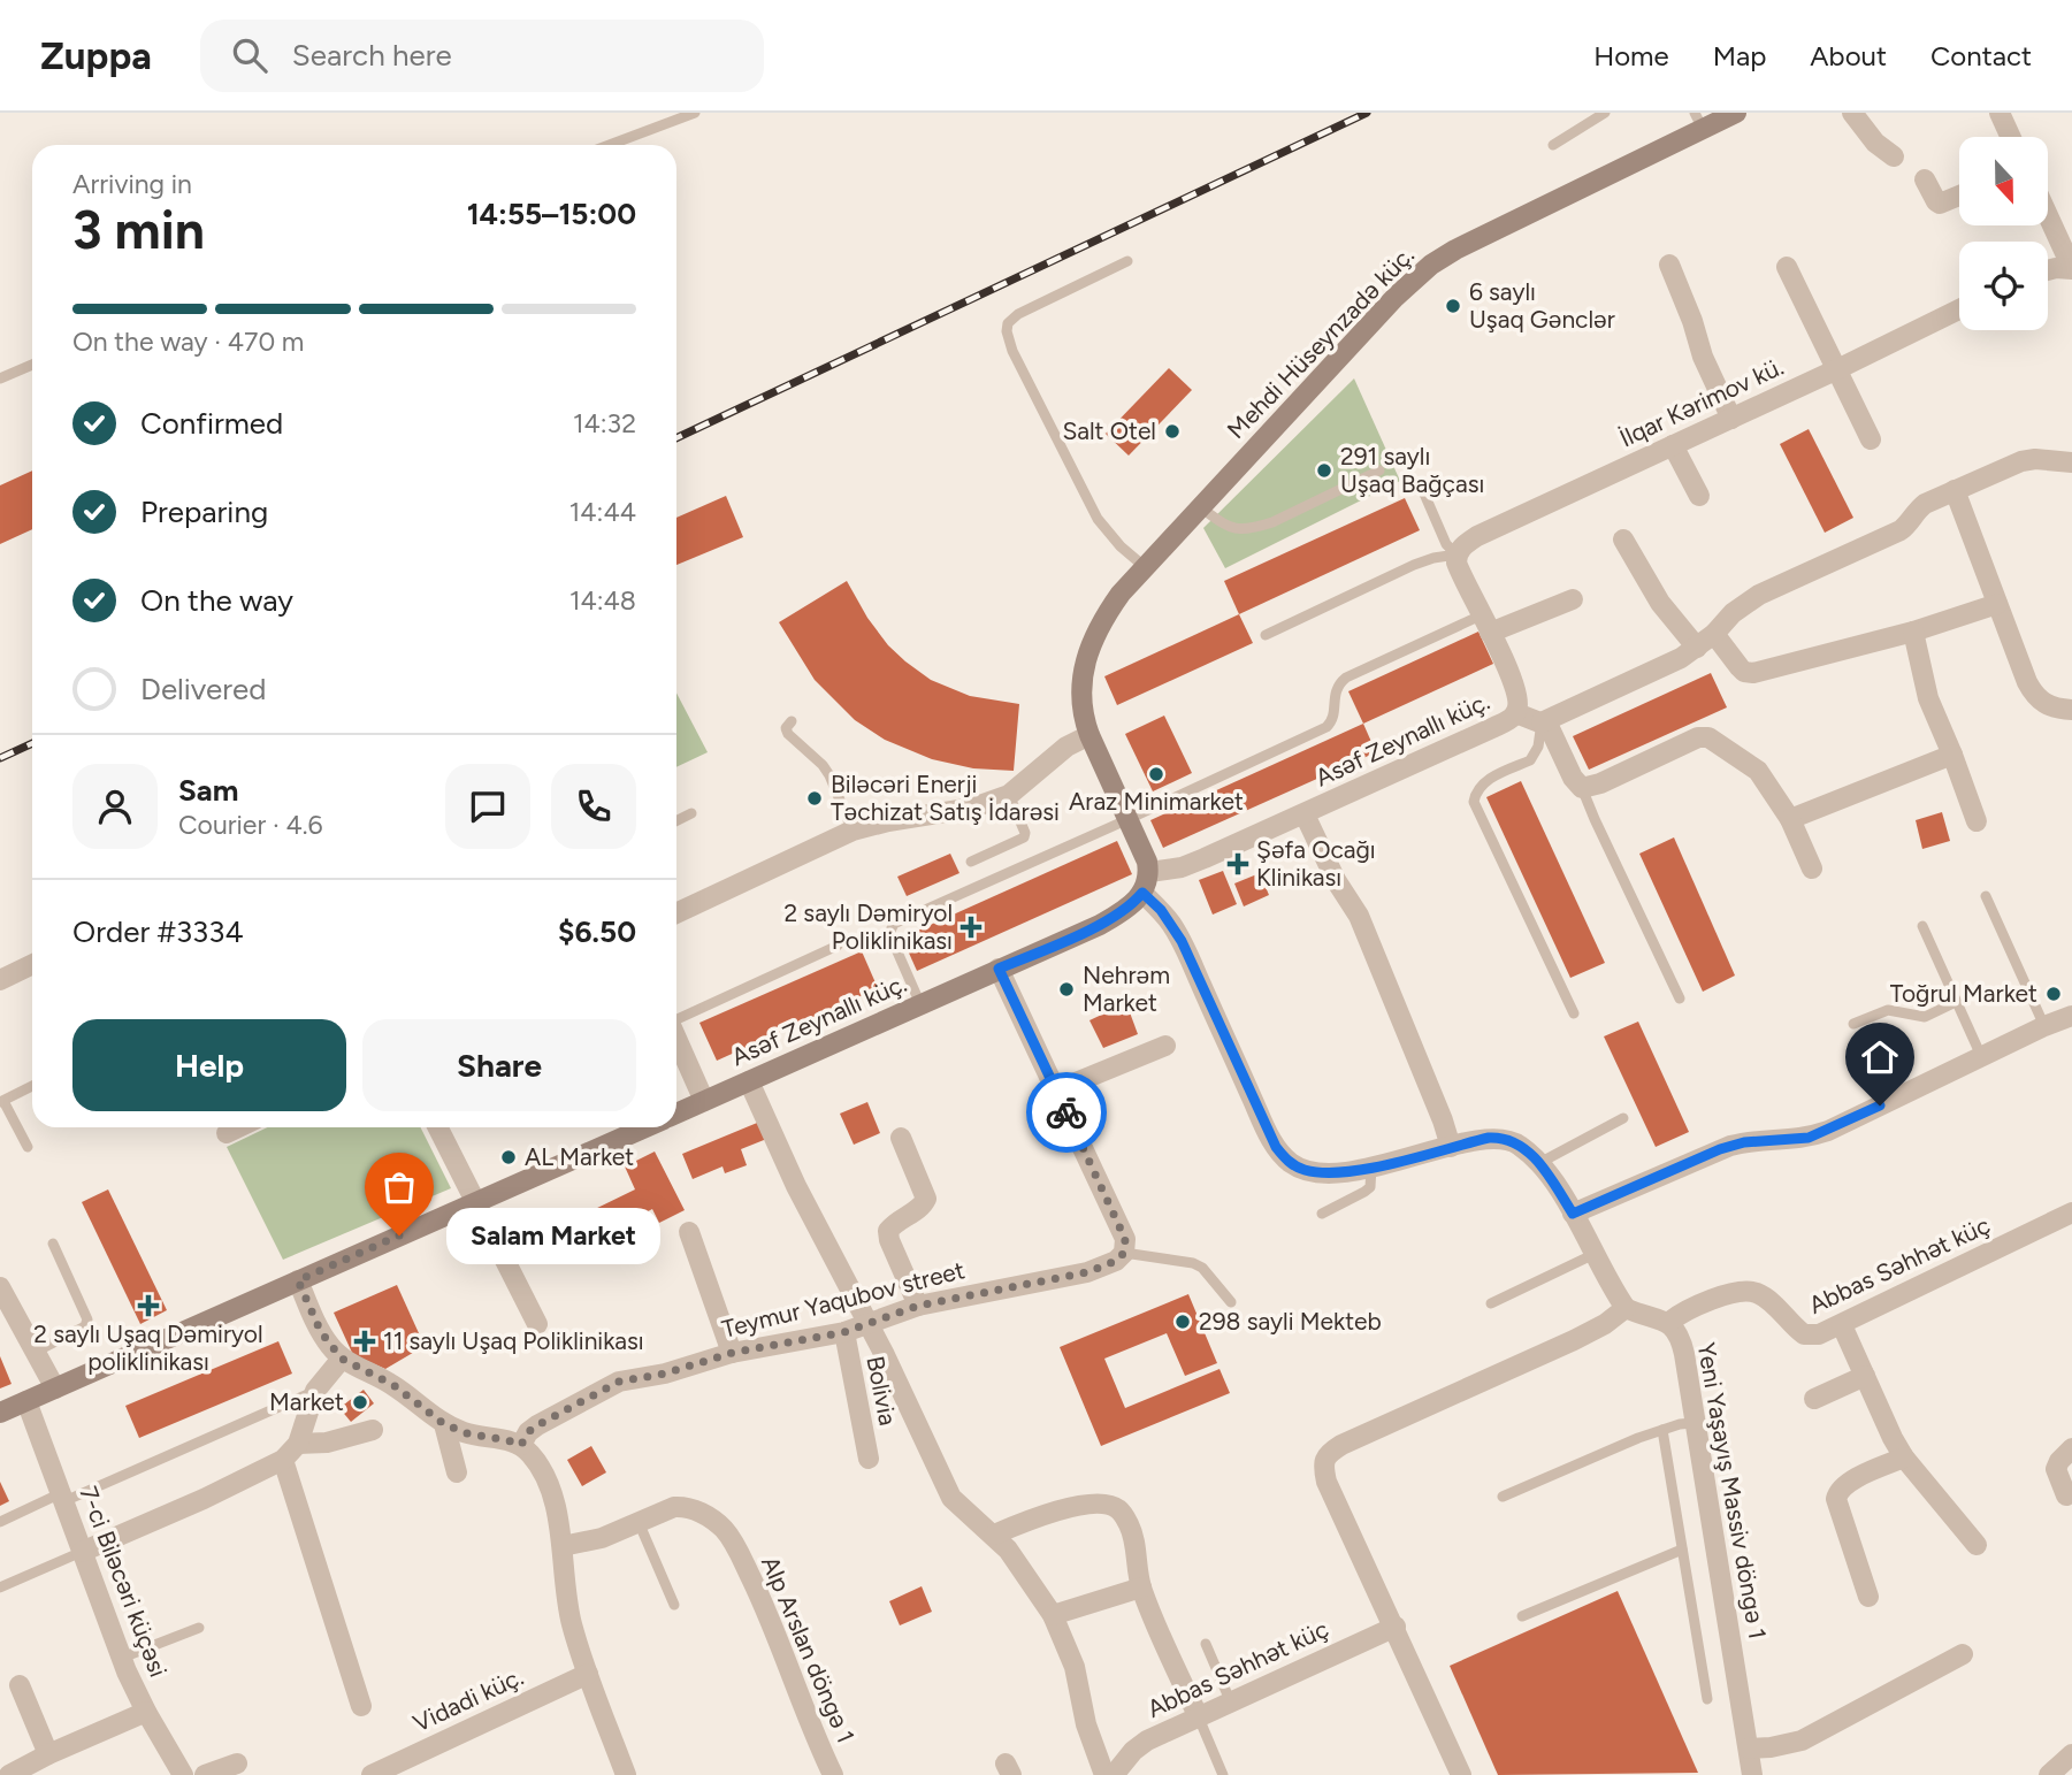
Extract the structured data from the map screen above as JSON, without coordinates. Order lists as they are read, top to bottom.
{
  "streets": {
    "main road": ["Mehdi Hüseynzadə küç.", "Asəf Zeynallı küç."],
    "street": [
      "İlqar Kərimov kü.",
      "Abbas Səhhət küç",
      "Teymur Yaqubov street",
      "Bolivia",
      "Yeni Yaşayış Massiv döngə 1",
      "7-ci Biləcəri küçəsi",
      "Alp Arslan döngə 1",
      "Vidadi küç."
    ]
  },
  "crossings": [
    ["İlqar Kərimov kü.", "Asəf Zeynallı küç."],
    ["Asəf Zeynallı küç.", "7-ci Biləcəri küçəsi"],
    ["Abbas Səhhət küç", "Yeni Yaşayış Massiv döngə 1"],
    ["Teymur Yaqubov street", "Bolivia"]
  ],
  "places": {
    "other": [
      "6 saylı Uşaq Gənclər",
      "Salt Otel",
      "291 saylı Uşaq Bağçası",
      "Araz Minimarket",
      "Biləcəri Enerji Təchizat Satış İdarəsi",
      "Nehrəm Market",
      "Toğrul Market",
      "AL Market",
      "Salam Market",
      "298 sayli Mekteb",
      "Market"
    ],
    "health": [
      "Şəfa Ocağı Klinikası",
      "2 saylı Dəmiryol Poliklinikası",
      "2 saylı Uşaq Dəmiryol poliklinikası",
      "11 saylı Uşaq Poliklinikası"
    ]
  },
  "north": "bottom",
  "page": {
    "header": "Zuppa",
    "search": "Search here",
    "nav": [
      "Home",
      "Map",
      "About",
      "Contact"
    ],
    "heading": ["3 min", "Arriving in", "14:55–15:00"],
    "panel": [
      "Sam",
      "Courier · 4.6",
      "Order #3334",
      "$6.50"
    ],
    "bar": "On the way · 470 m",
    "list": [
      ["Confirmed", "14:32"],
      ["Preparing", "14:44"],
      ["On the way", "14:48"],
      "Delivered"
    ],
    "buttons": ["Help", "Share"],
    "bubble": "Salam Market"
  }
}
